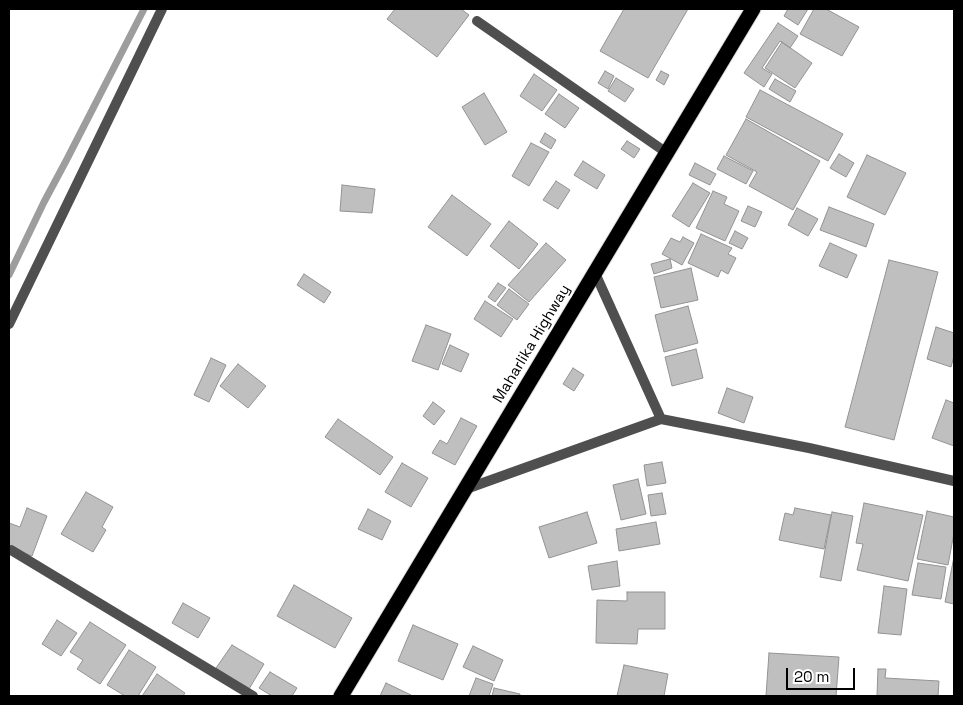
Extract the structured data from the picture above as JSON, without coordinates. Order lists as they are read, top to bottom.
{
  "streets": {
    "highway": ["Maharlika Highway"]
  },
  "scale_bar": "20 m"
}
